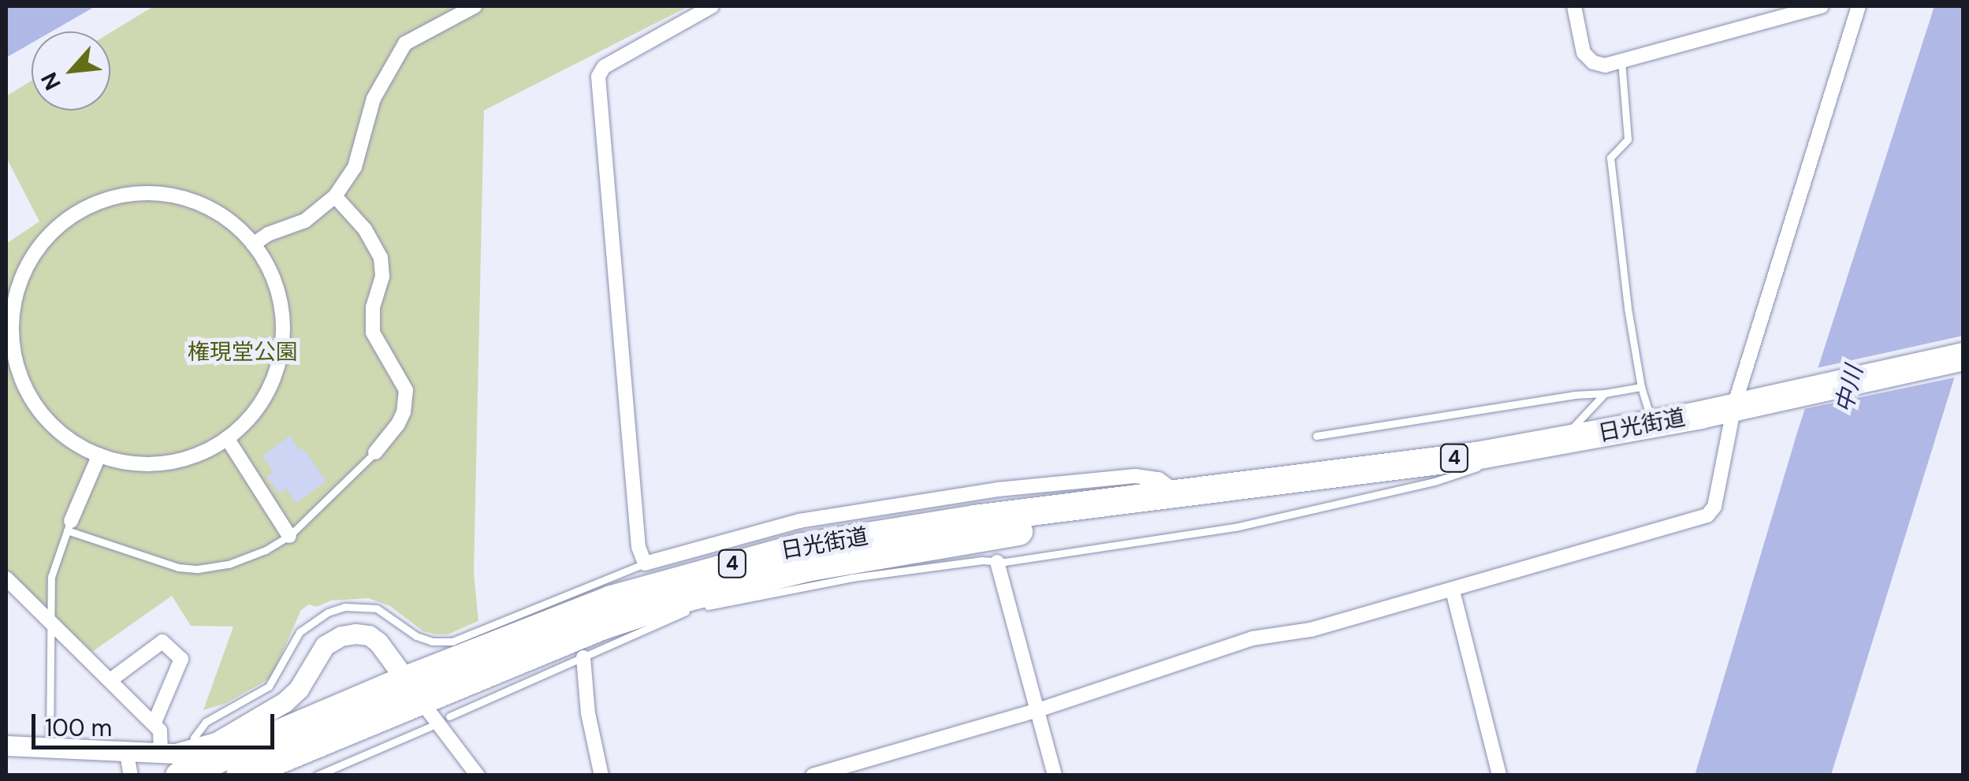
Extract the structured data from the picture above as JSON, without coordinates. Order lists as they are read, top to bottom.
{
  "streets": {
    "highway": ["日光街道", "4"]
  },
  "water": ["中川"],
  "parks": ["権現堂公園"],
  "scale_bar": "100 m",
  "north": "bottom left"
}
